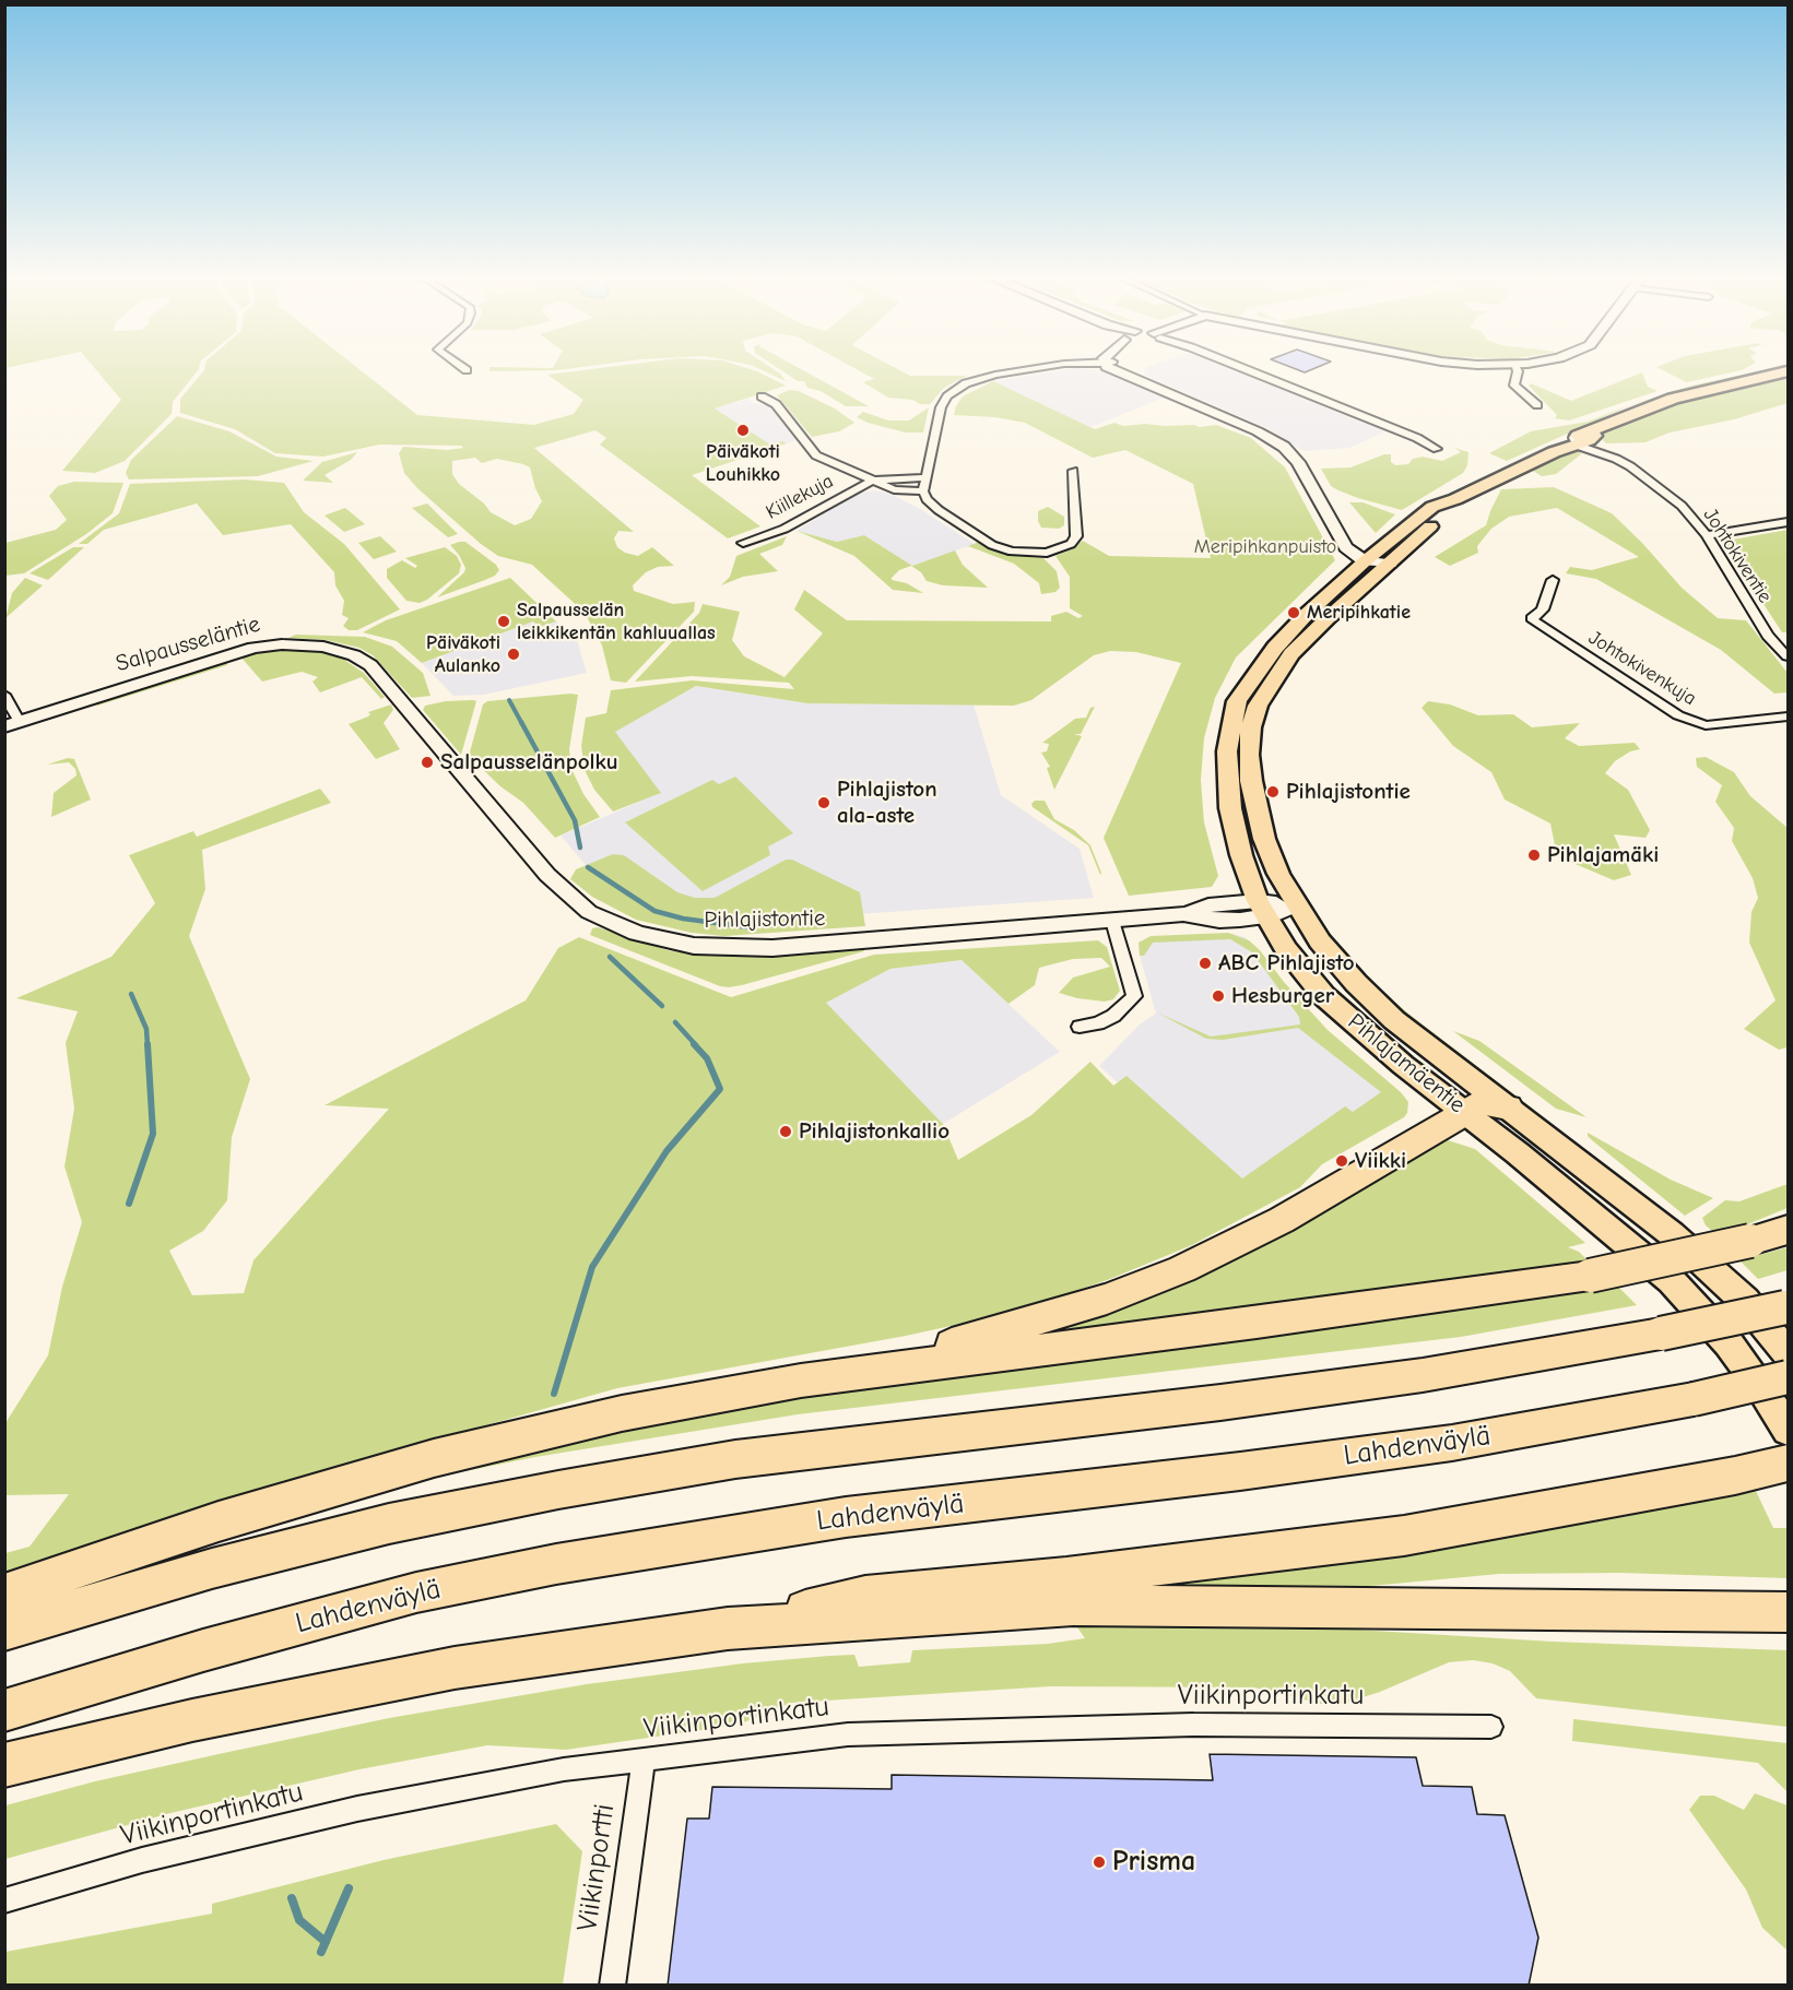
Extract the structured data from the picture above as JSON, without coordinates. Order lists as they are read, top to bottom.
{
  "streets": {
    "highway": ["Lahdenväylä"],
    "main road": ["Pihlajamäentie"],
    "street": [
      "Kiillekuja",
      "Johtokiventie",
      "Salpausseläntie",
      "Johtokivenkuja",
      "Pihlajistontie",
      "Viikinportinkatu",
      "Viikinportti"
    ]
  },
  "crossings": [
    ["Johtokiventie", "Pihlajamäentie"],
    ["Salpausseläntie", "Pihlajistontie"],
    ["Pihlajistontie", "Pihlajamäentie"],
    ["Viikinportinkatu", "Viikinportti"]
  ],
  "parks": ["Meripihkanpuisto"],
  "places": [
    "Päiväkoti Louhikko",
    "Meripihkatie",
    "Salpausselän leikkikentän kahluuallas",
    "Päiväkoti Aulanko",
    "Salpausselänpolku",
    "Pihlajistontie",
    "Pihlajiston ala-aste",
    "Pihlajamäki",
    "ABC Pihlajisto",
    "Hesburger",
    "Pihlajistonkallio",
    "Viikki",
    "Prisma"
  ]
}
